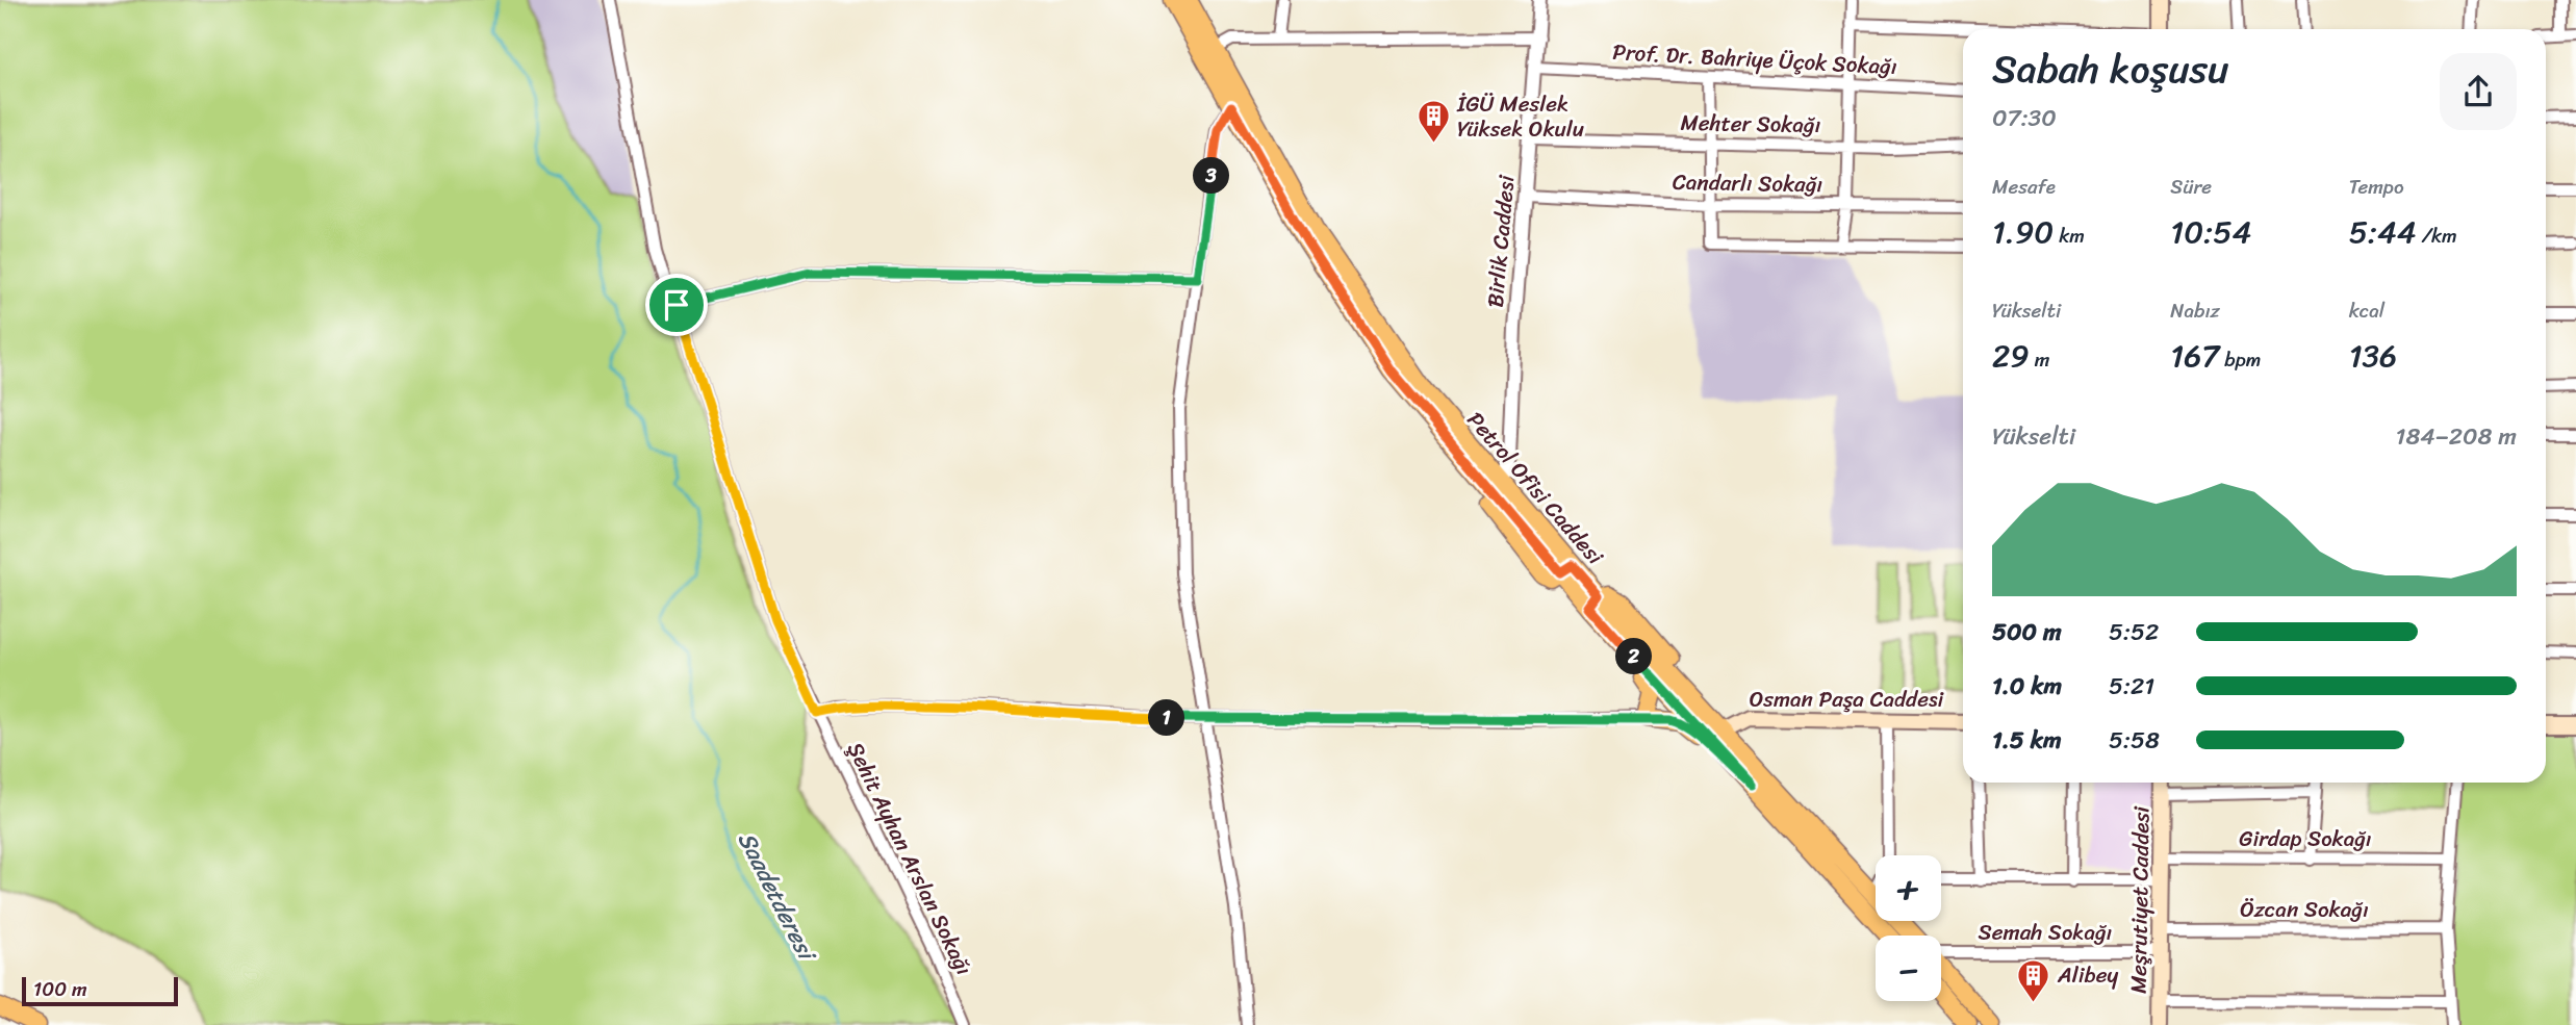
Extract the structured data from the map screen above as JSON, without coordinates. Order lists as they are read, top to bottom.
{
  "streets": {
    "main road": ["Petrol Ofisi Caddesi", "Osman Paşa Caddesi", "Meşrutiyet Caddesi"],
    "street": [
      "Prof. Dr. Bahriye Üçok Sokağı",
      "Mehter Sokağı",
      "Candarlı Sokağı",
      "Birlik Caddesi",
      "Girdap Sokağı",
      "Şehit Ayhan Arslan Sokağı",
      "Özcan Sokağı",
      "Semah Sokağı"
    ]
  },
  "crossings": [
    ["Prof. Dr. Bahriye Üçok Sokağı", "Birlik Caddesi"],
    ["Mehter Sokağı", "Birlik Caddesi"],
    ["Candarlı Sokağı", "Birlik Caddesi"],
    ["Birlik Caddesi", "Petrol Ofisi Caddesi"],
    ["Girdap Sokağı", "Meşrutiyet Caddesi"],
    ["Meşrutiyet Caddesi", "Özcan Sokağı"],
    ["Meşrutiyet Caddesi", "Semah Sokağı"]
  ],
  "water": ["Saadetderesi"],
  "places": {
    "building": ["İGÜ Meslek Yüksek Okulu", "Alibey"]
  },
  "scale_bar": "100 m",
  "page": {
    "heading": ["Sabah koşusu", "07:30"],
    "stats": [
      ["Mesafe", "1.90 km"],
      ["Süre", "10:54"],
      ["Tempo", "5:44 /km"],
      ["Yükselti", "29 m"],
      ["Nabız", "167 bpm"],
      ["kcal", "136"]
    ],
    "pins": ["3", "2", "1"],
    "chart": ["Yükselti", "184–208 m"],
    "list": [
      {
        "name": "500 m",
        "note": "5:52"
      },
      {
        "name": "1.0 km",
        "note": "5:21"
      },
      {
        "name": "1.5 km",
        "note": "5:58"
      }
    ],
    "map_buttons": ["+", "−"],
    "scale": "100 m"
  }
}
